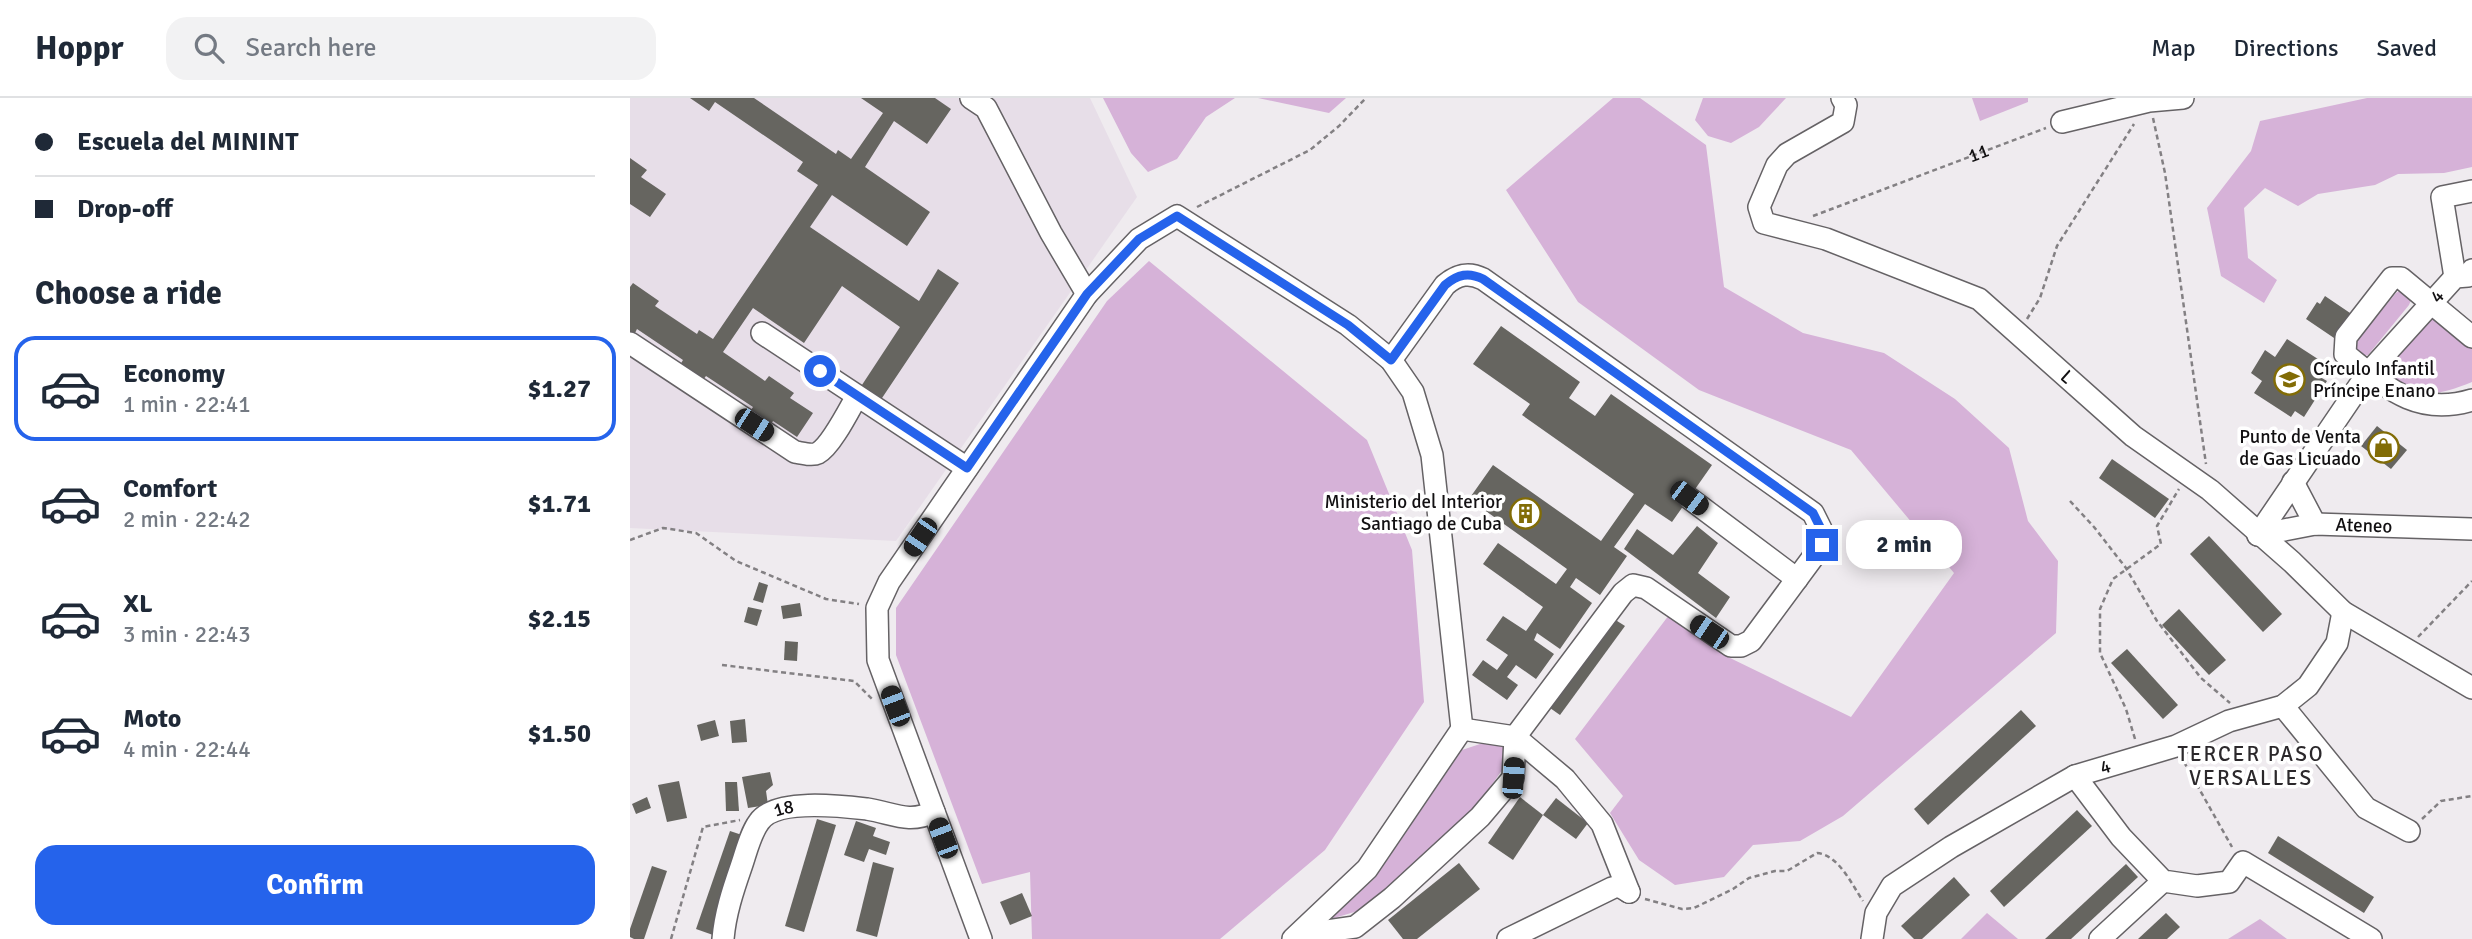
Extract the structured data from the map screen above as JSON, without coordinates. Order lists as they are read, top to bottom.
{
  "streets": {
    "street": [
      "4",
      "L",
      "Ateneo",
      "18"
    ],
    "path": ["11"]
  },
  "crossings": [
    ["11", "L"],
    ["4", "L"],
    ["4", "Ateneo"],
    ["L", "Ateneo"]
  ],
  "districts": ["TERCER PASO VERSALLES"],
  "places": {
    "school or university": ["Círculo Infantil Príncipe Enano"],
    "shop": ["Punto de Venta de Gas Licuado"],
    "building": ["Ministerio del Interior Santiago de Cuba"]
  },
  "page": {
    "header": "Hoppr",
    "search": "Search here",
    "nav": ["Map", "Directions", "Saved"],
    "banner": ["Escuela del MININT", "Drop-off"],
    "heading": "Choose a ride",
    "list": [
      {
        "name": "Economy",
        "note": "1 min · 22:41",
        "value": "$1.27"
      },
      {
        "name": "Comfort",
        "note": "2 min · 22:42",
        "value": "$1.71"
      },
      {
        "name": "XL",
        "note": "3 min · 22:43",
        "value": "$2.15"
      },
      {
        "name": "Moto",
        "note": "4 min · 22:44",
        "value": "$1.50"
      }
    ],
    "bubble": "2 min",
    "buttons": "Confirm"
  }
}
